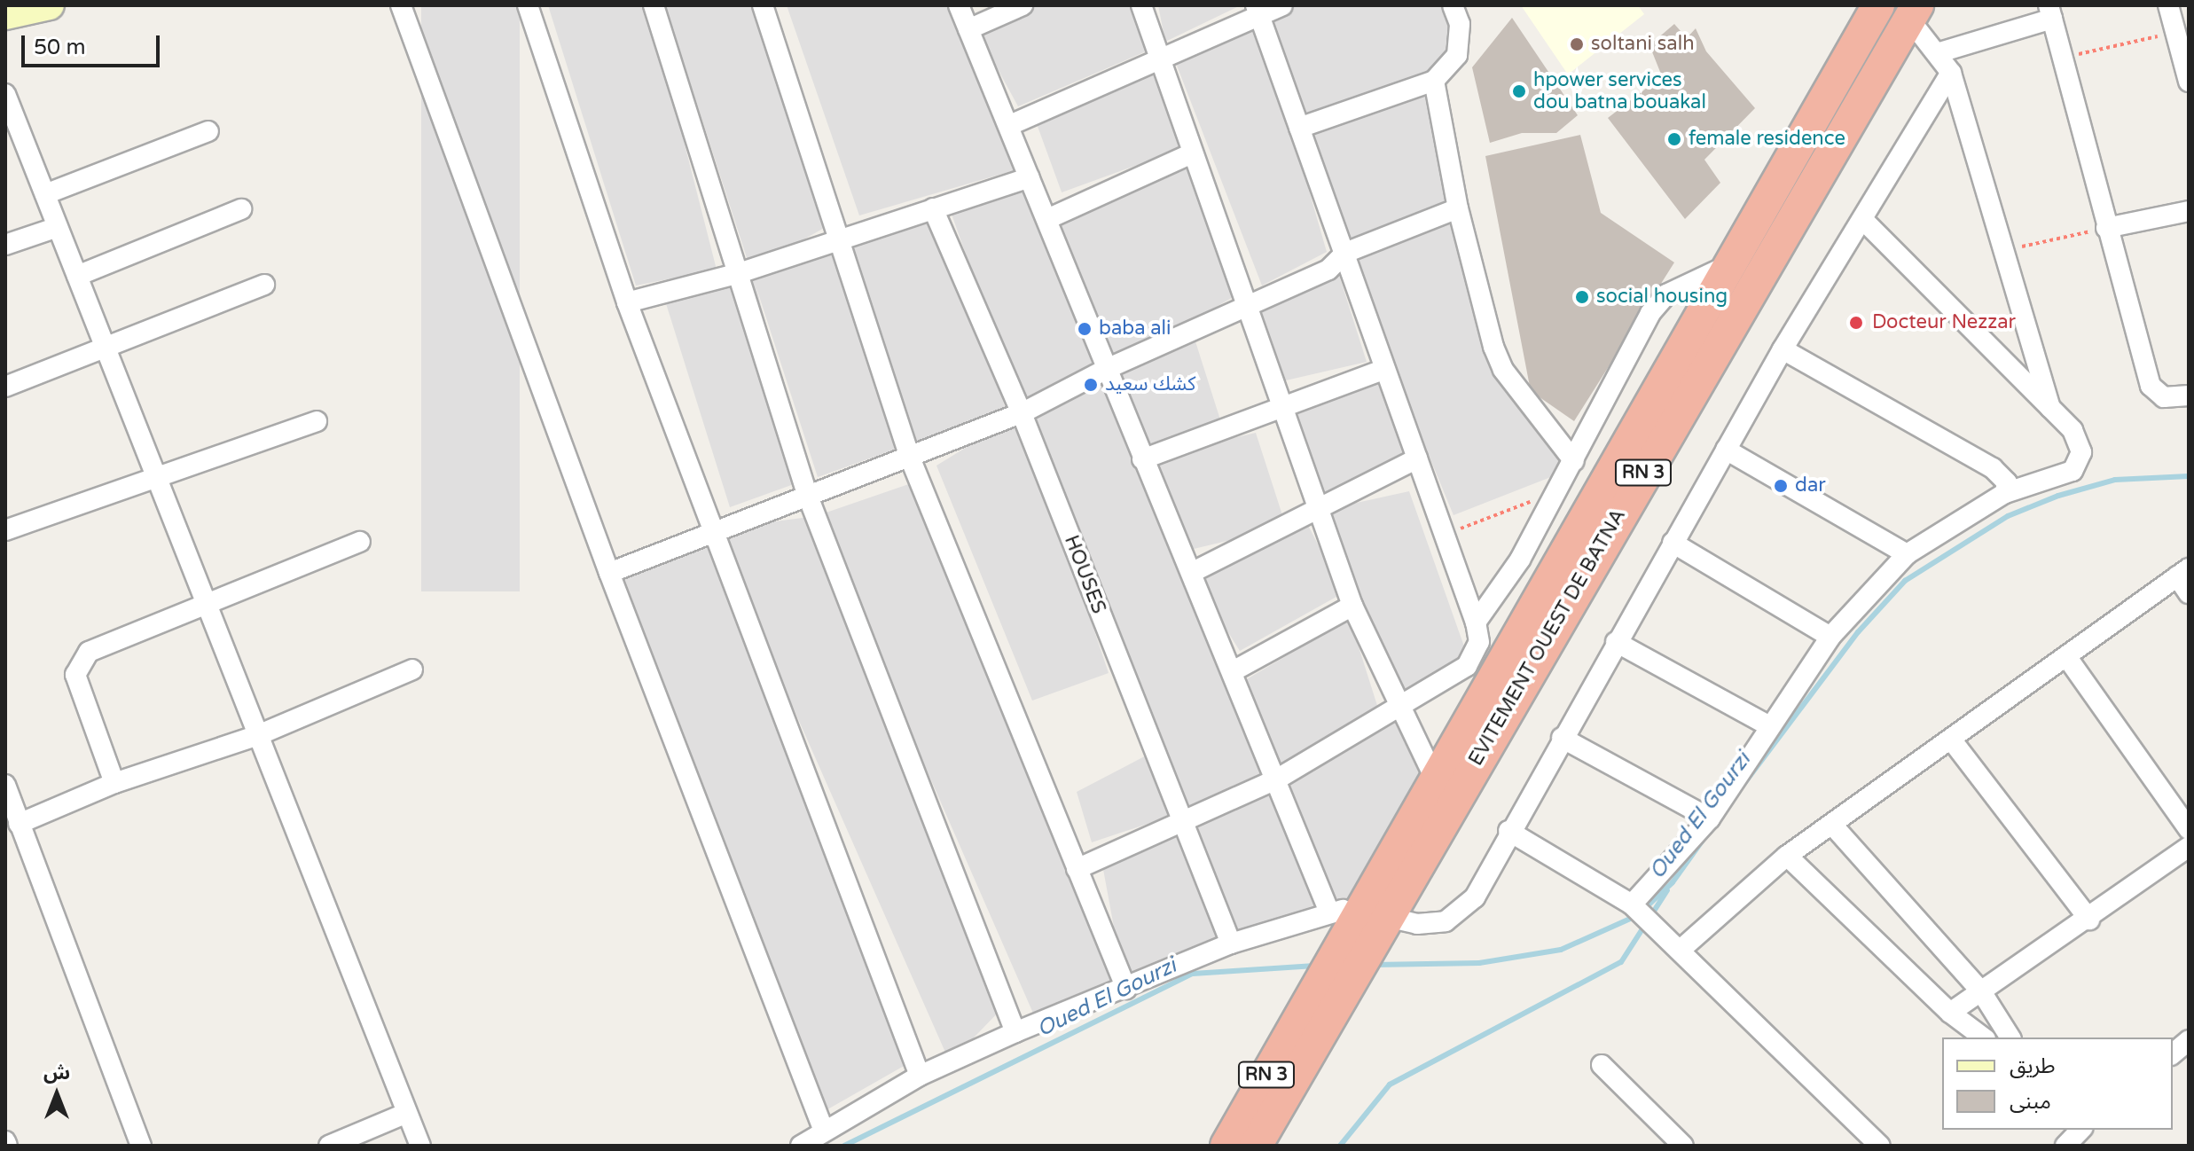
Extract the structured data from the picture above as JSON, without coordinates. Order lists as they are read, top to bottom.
{
  "streets": {
    "highway": ["RN 3", "EVITEMENT OUEST DE BATNA"],
    "street": ["HOUSES"]
  },
  "crossings": [
    ["RN 3", "EVITEMENT OUEST DE BATNA"]
  ],
  "water": ["Oued El Gourzi"],
  "places": [
    "soltani salh",
    "hpower services dou batna bouakal",
    "female residence",
    "social housing",
    "Docteur Nezzar",
    "baba ali",
    "كشك سعيد",
    "dar"
  ],
  "legend": ["طريق", "مبنى"],
  "scale_bar": "50 m",
  "north": "top"
}
